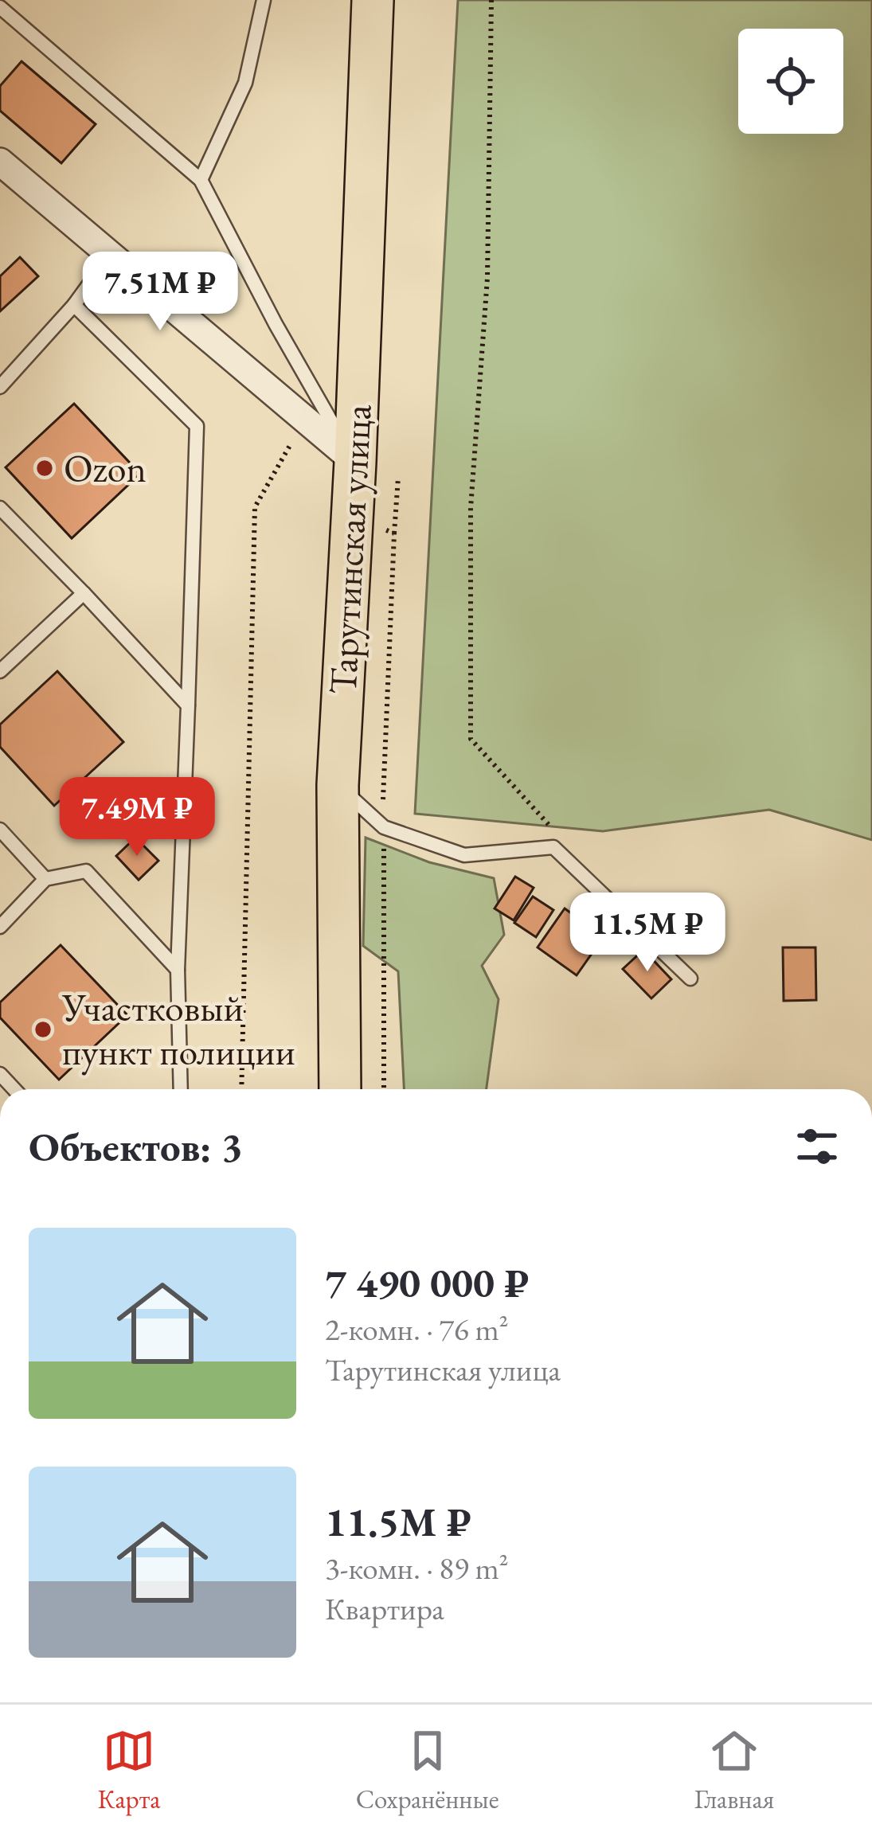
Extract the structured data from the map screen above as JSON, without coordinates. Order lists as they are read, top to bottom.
{
  "streets": {
    "main road": ["Тарутинская улица"]
  },
  "places": ["Ozon", "Участковый пункт полиции"],
  "page": {
    "price": ["7.51M ₽", "7.49M ₽", "11.5M ₽"],
    "heading": "Объектов: 3",
    "list": [
      {
        "name": "7 490 000 ₽",
        "note": "2-комн. · 76 m² · Тарутинская улица"
      },
      {
        "name": "11.5M ₽",
        "note": "3-комн. · 89 m² · Квартира"
      }
    ],
    "tabs": ["Карта", "Сохранённые", "Главная"]
  }
}
